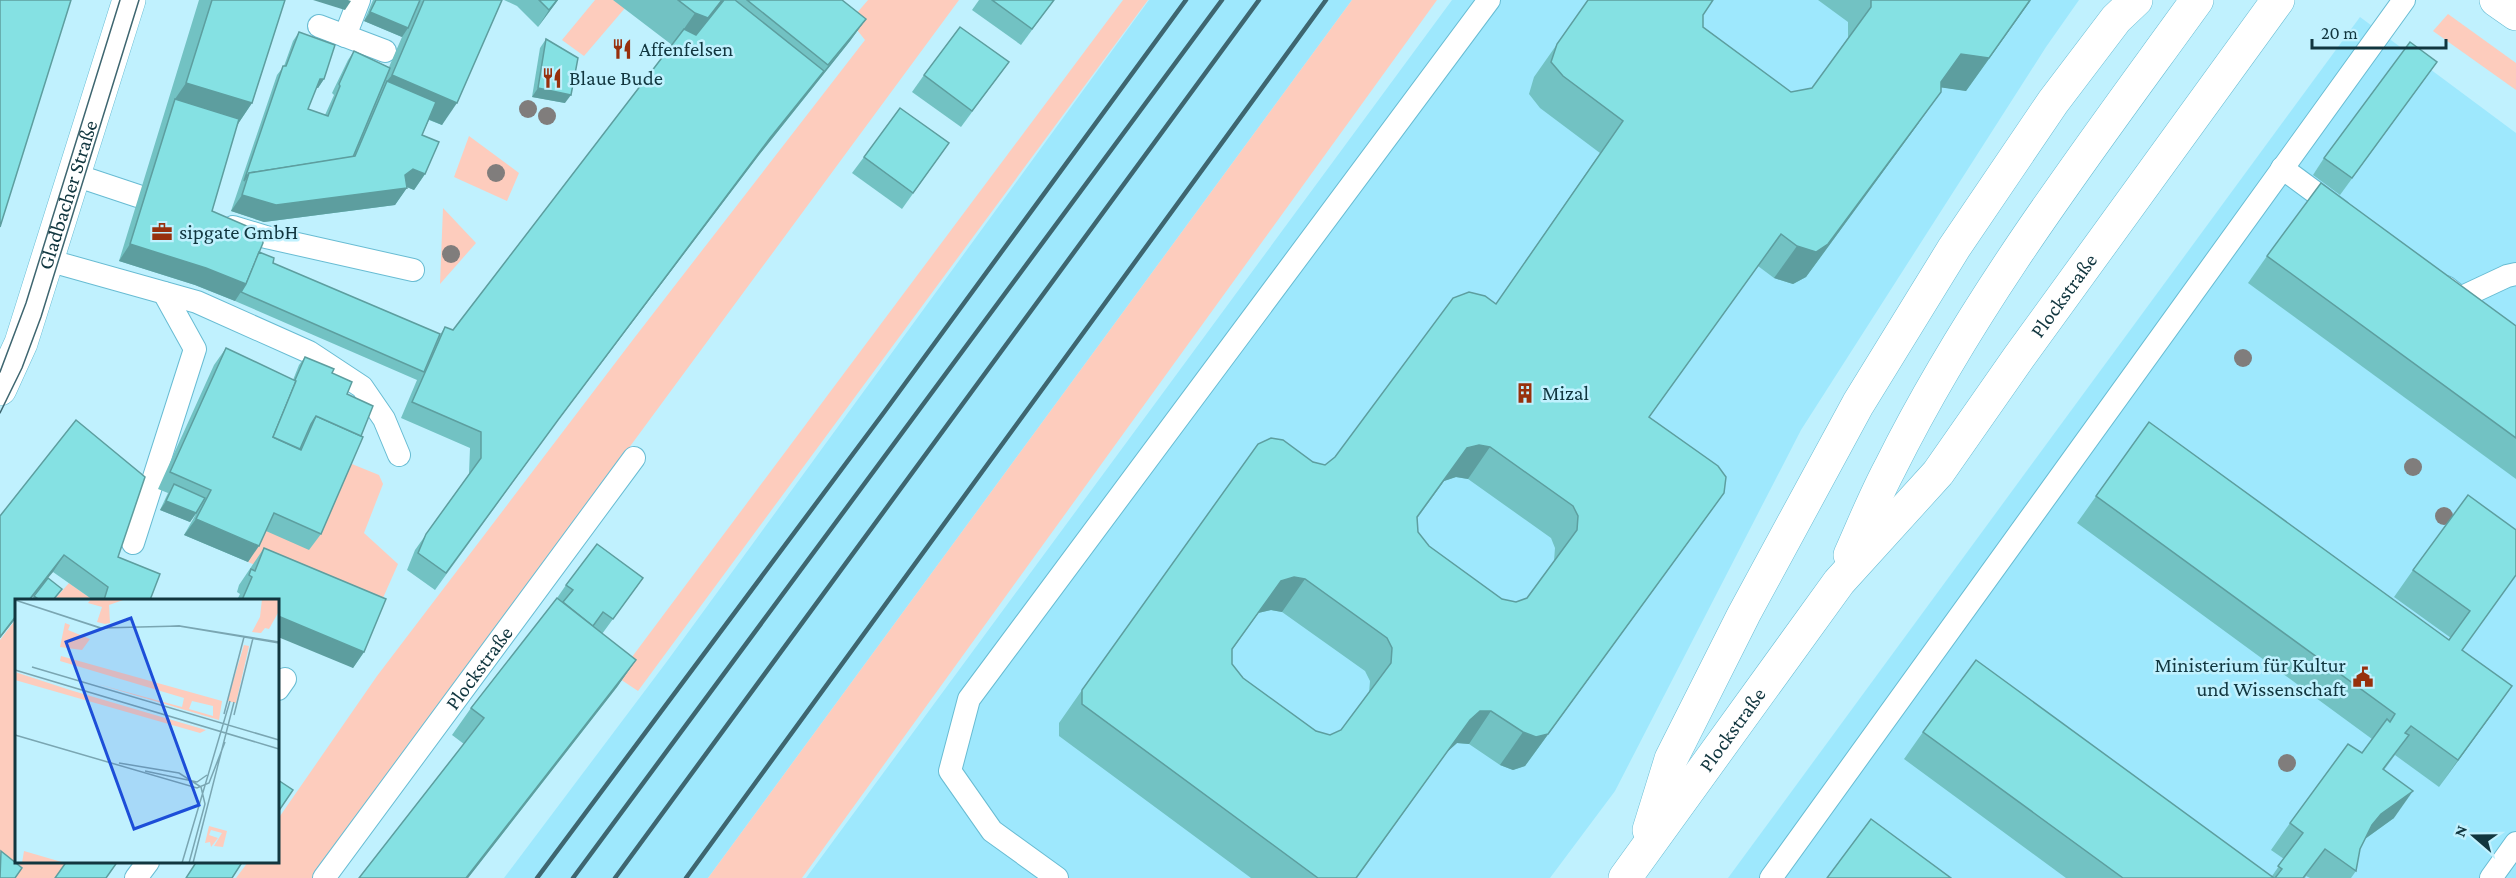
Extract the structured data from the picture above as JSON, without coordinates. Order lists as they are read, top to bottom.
{
  "streets": {
    "main road": ["Gladbacher Straße", "Plockstraße"]
  },
  "places": {
    "restaurant": ["Affenfelsen", "Blaue Bude"],
    "office": ["sipgate GmbH"],
    "building": ["Mizal"],
    "public building": ["Ministerium für Kultur und Wissenschaft"]
  },
  "scale_bar": "20 m",
  "north": "left"
}
